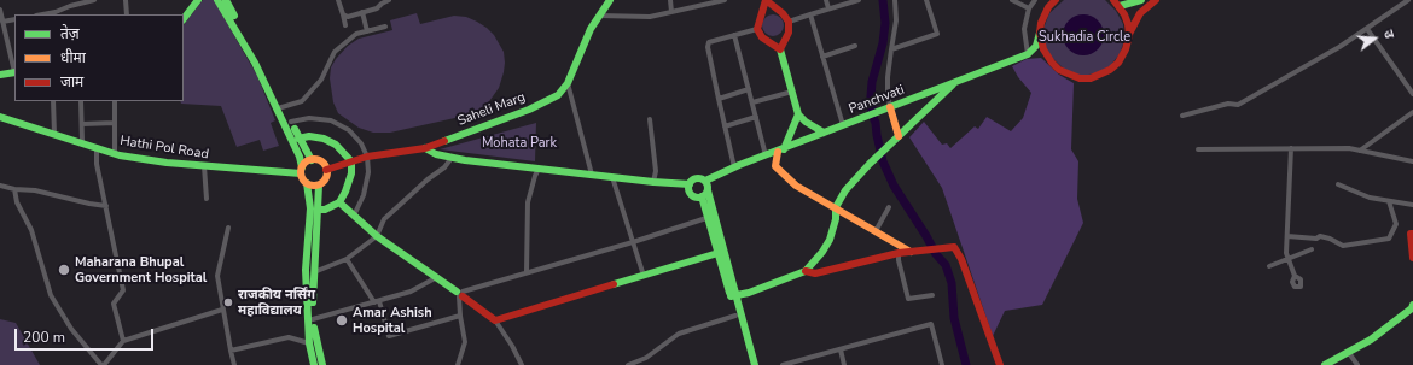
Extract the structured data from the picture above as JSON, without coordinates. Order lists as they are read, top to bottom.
{
  "streets": {
    "main road": ["Panchvati", "Saheli Marg", "Hathi Pol Road"]
  },
  "crossings": [
    ["Saheli Marg", "Hathi Pol Road"]
  ],
  "parks": ["Sukhadia Circle", "Mohata Park"],
  "places": ["Maharana Bhupal Government Hospital", "राजकीय नर्सिंग महाविद्यालय", "Amar Ashish Hospital"],
  "legend": ["तेज़", "धीमा", "जाम"],
  "scale_bar": "200 m",
  "north": "right"
}
